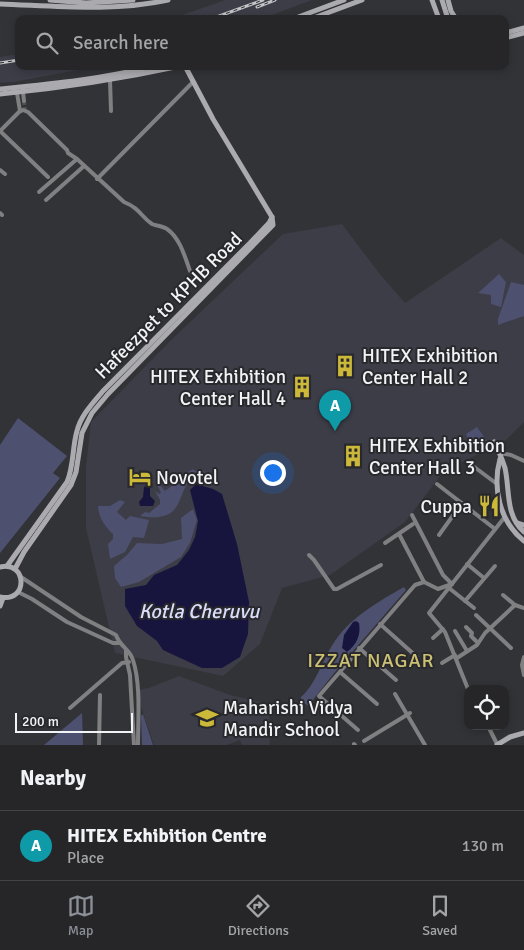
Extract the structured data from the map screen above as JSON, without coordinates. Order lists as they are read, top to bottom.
{
  "streets": {
    "main road": ["Hafeezpet to KPHB Road"]
  },
  "districts": ["IZZAT NAGAR"],
  "water": ["Kotla Cheruvu"],
  "places": {
    "building": ["HITEX Exhibition Center Hall 2", "HITEX Exhibition Center Hall 4", "HITEX Exhibition Center Hall 3"],
    "hotel": ["Novotel"],
    "restaurant": ["Cuppa"],
    "school or university": ["Maharishi Vidya Mandir School"]
  },
  "scale_bar": "200 m",
  "page": {
    "search": "Search here",
    "pins": "A",
    "scale": "200 m",
    "heading": "Nearby",
    "list": [
      {
        "mark": "A",
        "name": "HITEX Exhibition Centre",
        "note": "Place",
        "value": "130 m"
      }
    ],
    "nav": ["Map", "Directions", "Saved"]
  }
}
